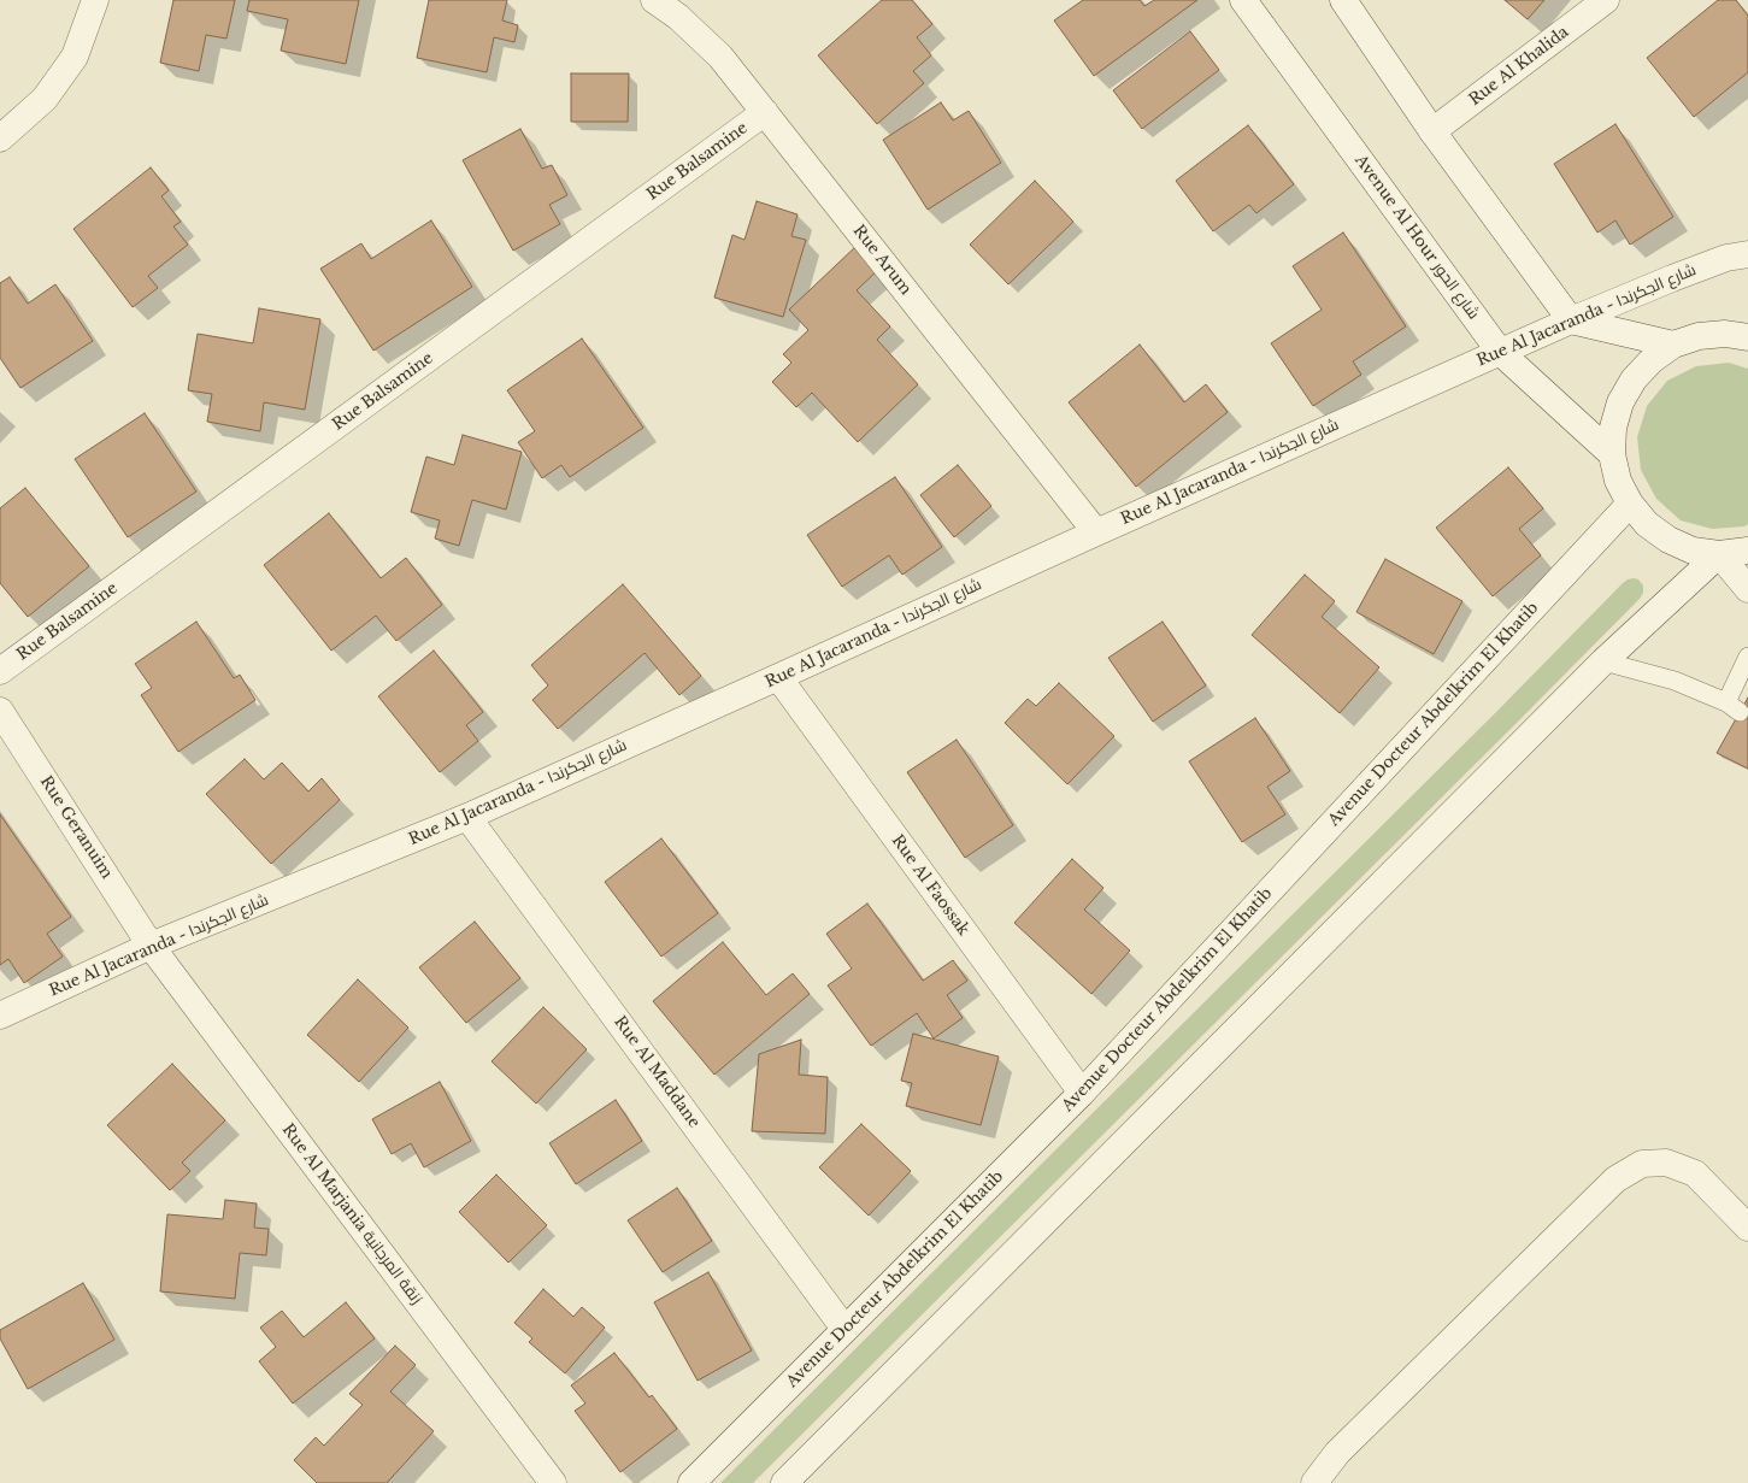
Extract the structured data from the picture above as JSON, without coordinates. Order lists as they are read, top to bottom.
{
  "streets": {
    "street": [
      "Rue Al Khalida",
      "Rue Balsamine",
      "Avenue Al Hour شارع الحور",
      "Rue Arum",
      "Rue Al Jacaranda - شارع الجكرندا",
      "Avenue Docteur Abdelkrim El Khatib",
      "Rue Geranuim",
      "Rue Al Faossak",
      "Rue Al Maddane",
      "Rue Al Marjania زنقة المرجانية"
    ]
  },
  "crossings": [
    ["Rue Balsamine", "Rue Arum"],
    ["Avenue Al Hour شارع الحور", "Rue Al Jacaranda - شارع الجكرندا"],
    ["Rue Arum", "Rue Al Jacaranda - شارع الجكرندا"],
    ["Rue Al Jacaranda - شارع الجكرندا", "Rue Geranuim"],
    ["Rue Al Jacaranda - شارع الجكرندا", "Rue Al Faossak"],
    ["Rue Al Jacaranda - شارع الجكرندا", "Rue Al Maddane"],
    ["Rue Al Jacaranda - شارع الجكرندا", "Rue Al Marjania زنقة المرجانية"],
    ["Avenue Docteur Abdelkrim El Khatib", "Rue Al Faossak"],
    ["Avenue Docteur Abdelkrim El Khatib", "Rue Al Maddane"],
    ["Rue Geranuim", "Rue Al Marjania زنقة المرجانية"]
  ]
}
